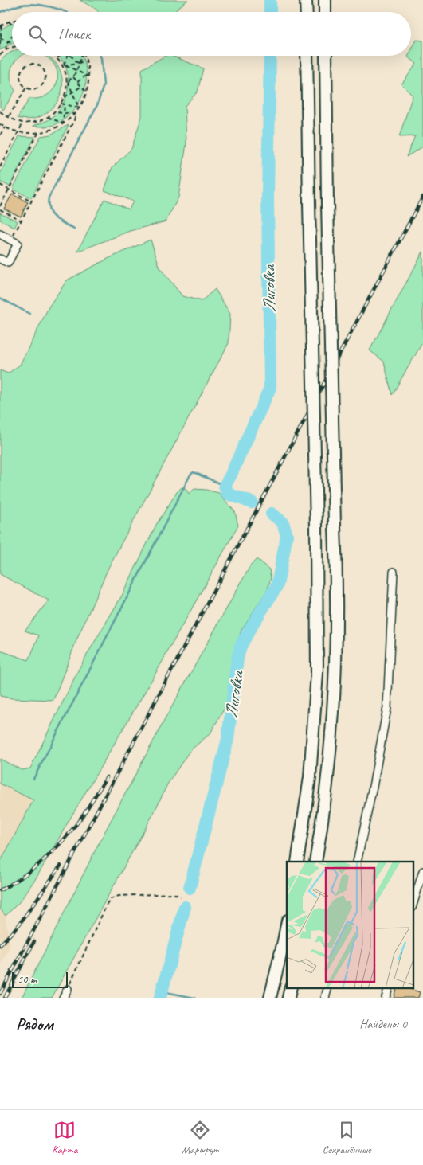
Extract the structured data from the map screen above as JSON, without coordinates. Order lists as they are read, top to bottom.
{
  "water": ["Лиговка"],
  "scale_bar": "50 m",
  "page": {
    "search": "Поиск",
    "scale": "50 m",
    "heading": ["Рядом", "Найдено: 0"],
    "nav": ["Карта", "Маршрут", "Сохранённые"]
  }
}
